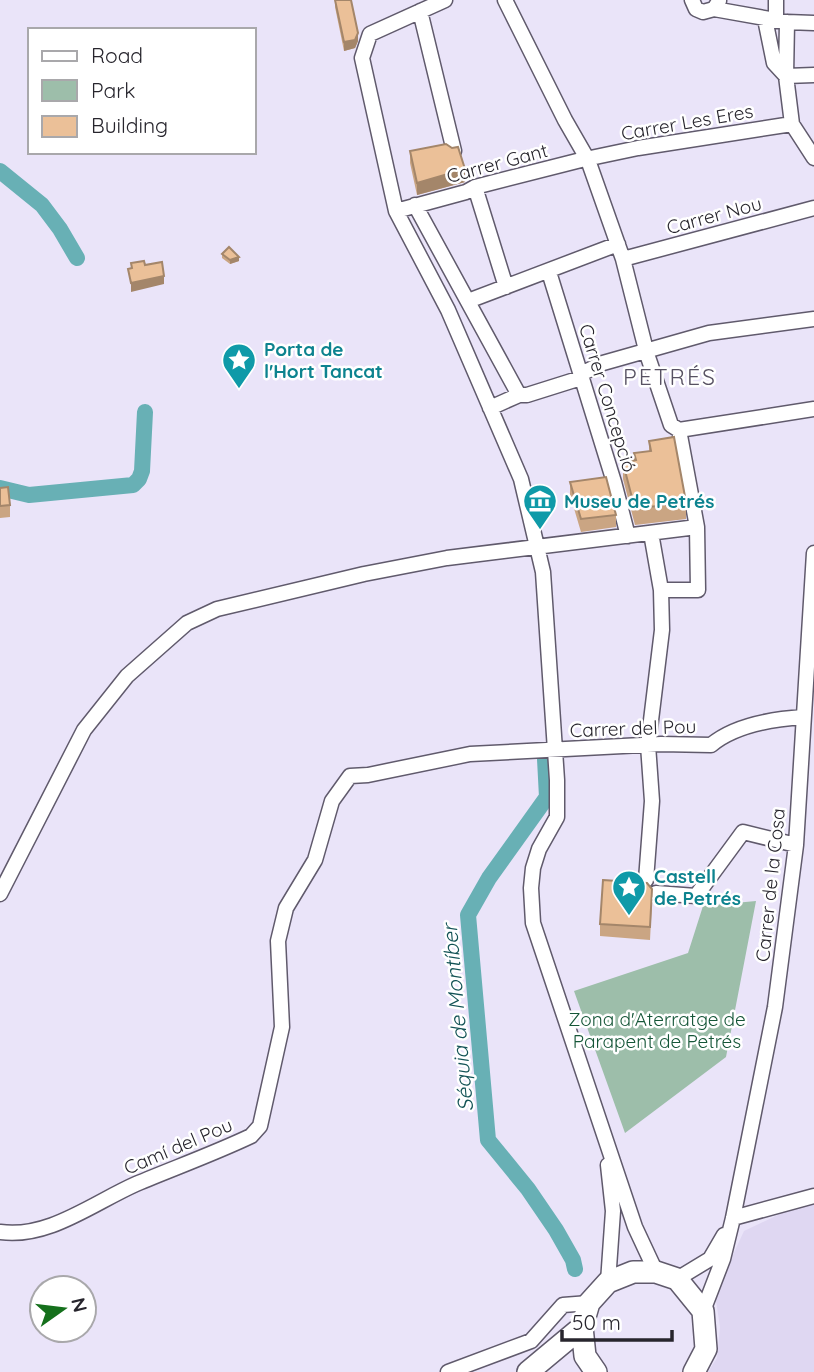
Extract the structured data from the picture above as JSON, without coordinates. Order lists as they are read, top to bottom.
{
  "streets": {
    "street": [
      "Carrer Les Eres",
      "Carrer Gant",
      "Carrer Nou",
      "Carrer Concepció",
      "Carrer del Pou",
      "Carrer de la Cosa",
      "Camí del Pou"
    ]
  },
  "crossings": [
    ["Carrer Les Eres", "Carrer Gant"],
    ["Carrer del Pou", "Carrer de la Cosa"],
    ["Carrer del Pou", "Camí del Pou"]
  ],
  "districts": ["PETRÉS"],
  "water": ["Séquia de Montíber"],
  "parks": ["Zona d'Aterratge de Parapent de Petrés"],
  "places": {
    "place": ["Porta de l'Hort Tancat", "Castell de Petrés"],
    "museum": ["Museu de Petrés"]
  },
  "legend": ["Road", "Park", "Building"],
  "scale_bar": "50 m",
  "north": "right"
}
